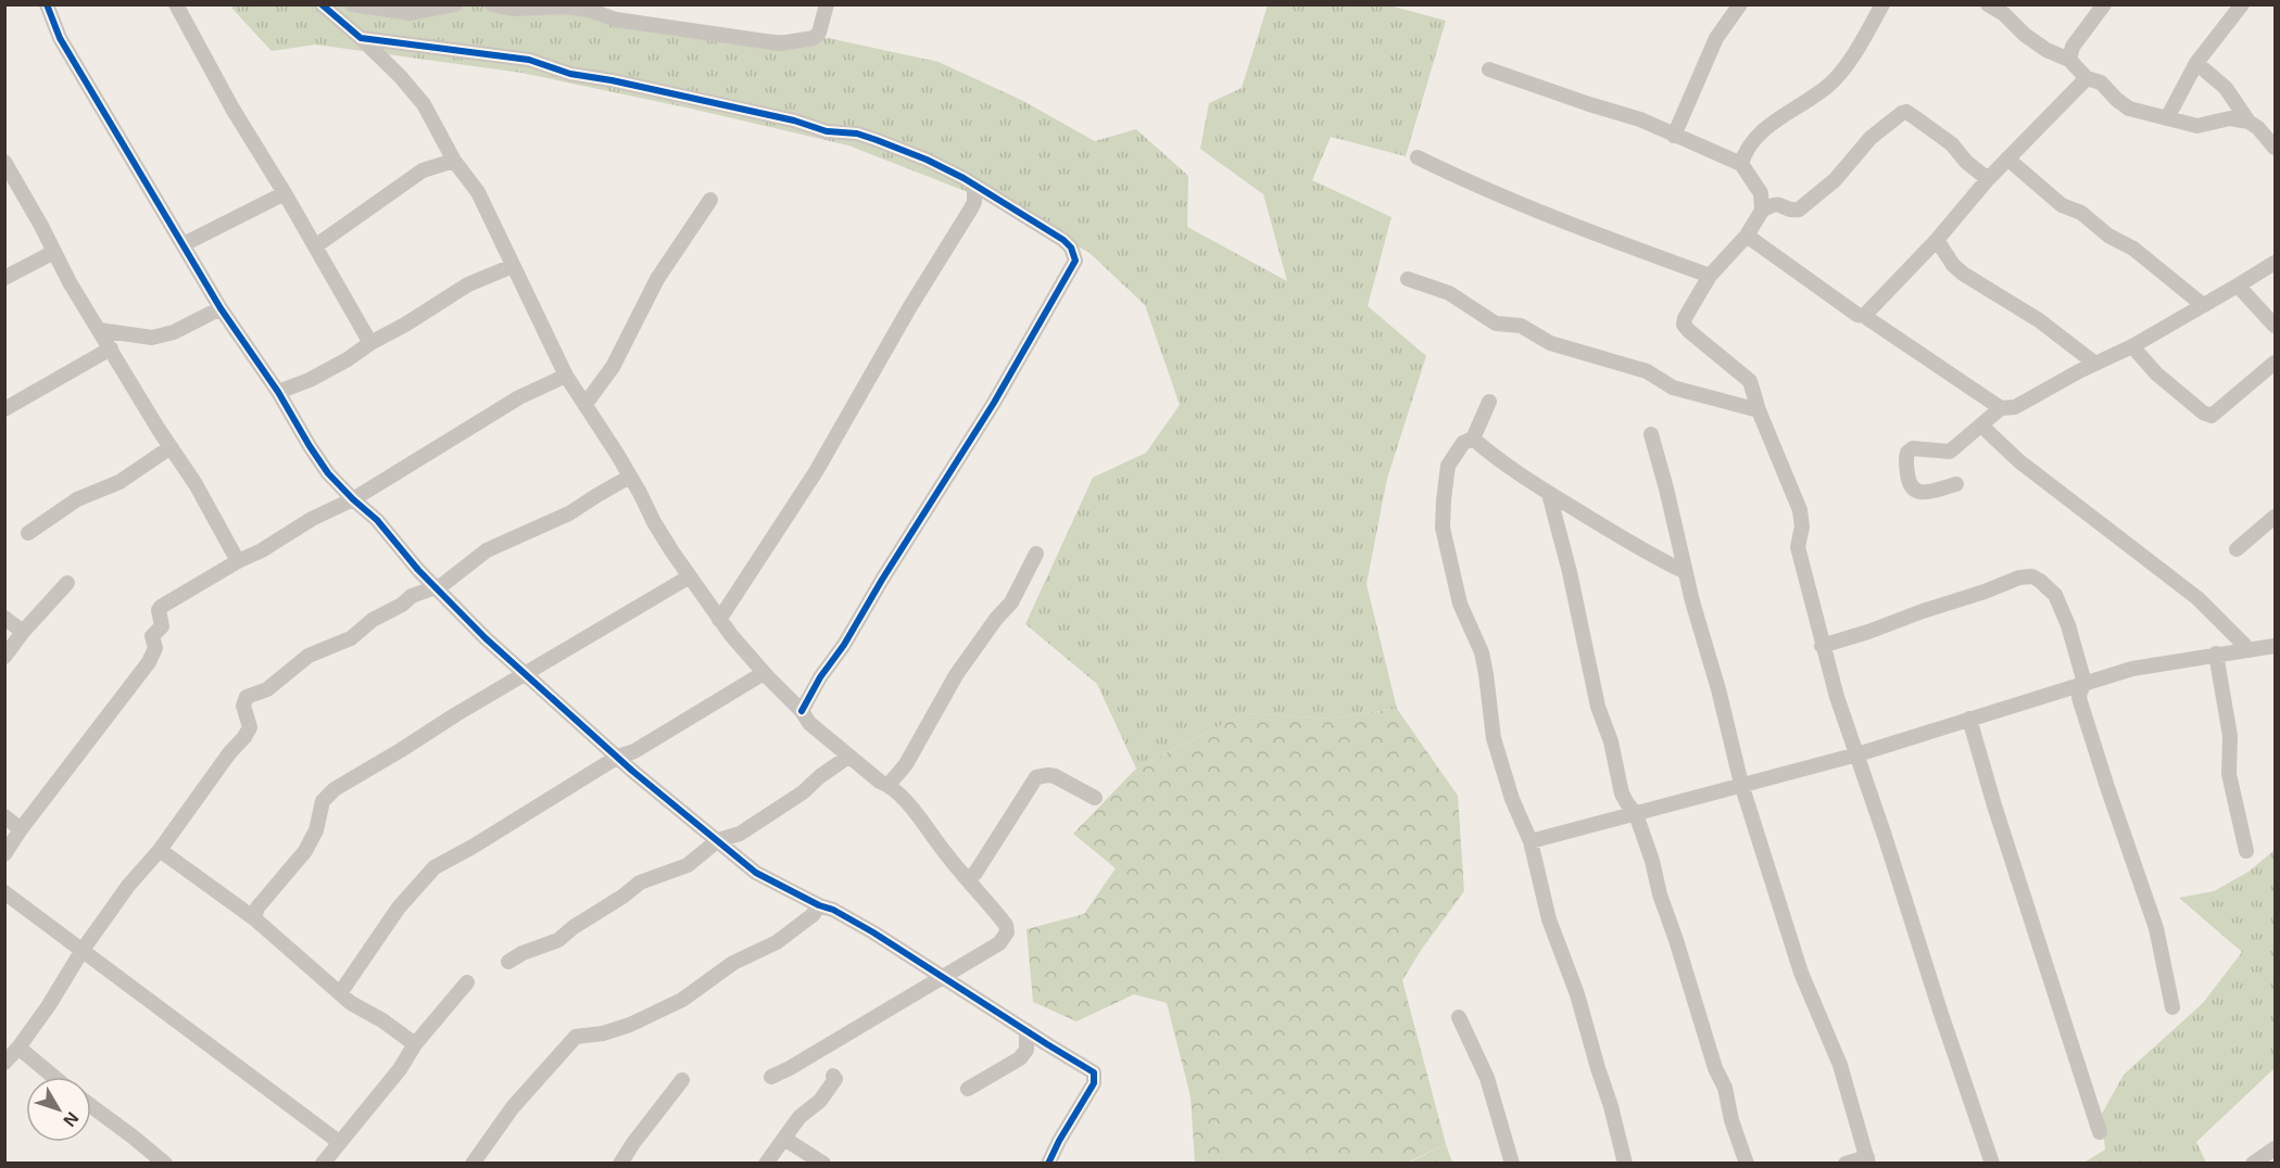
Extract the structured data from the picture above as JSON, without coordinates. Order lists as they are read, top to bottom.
{
  "north": "bottom right"
}
